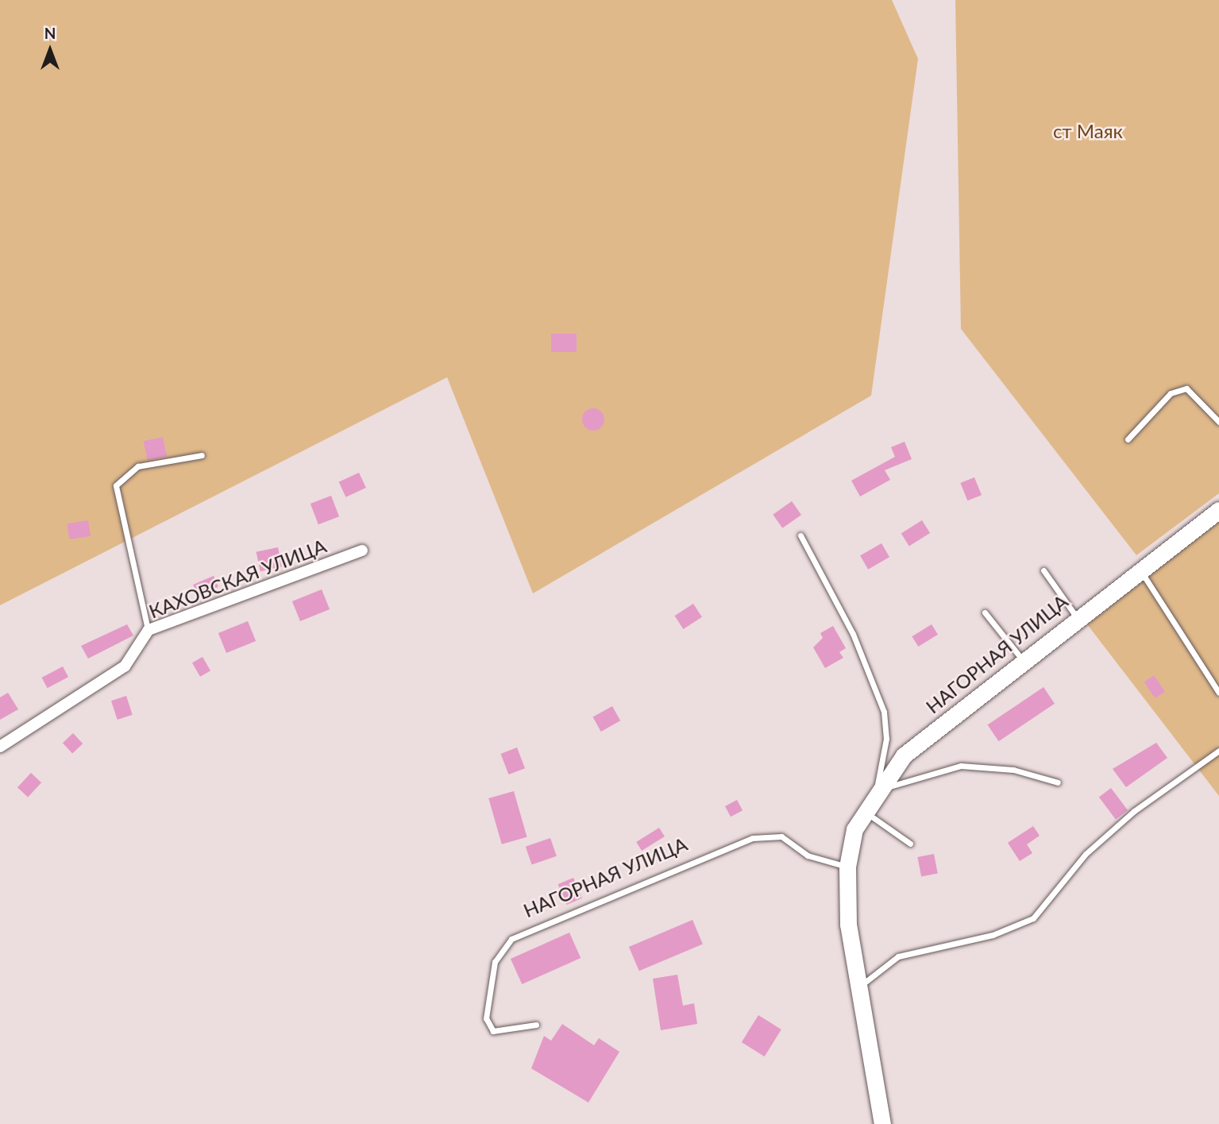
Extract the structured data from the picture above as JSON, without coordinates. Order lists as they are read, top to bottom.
{
  "streets": {
    "main road": ["НАГОРНАЯ УЛИЦА"],
    "street": ["КАХОВСКАЯ УЛИЦА"]
  },
  "parks": ["ст Маяк"],
  "north": "top"
}
